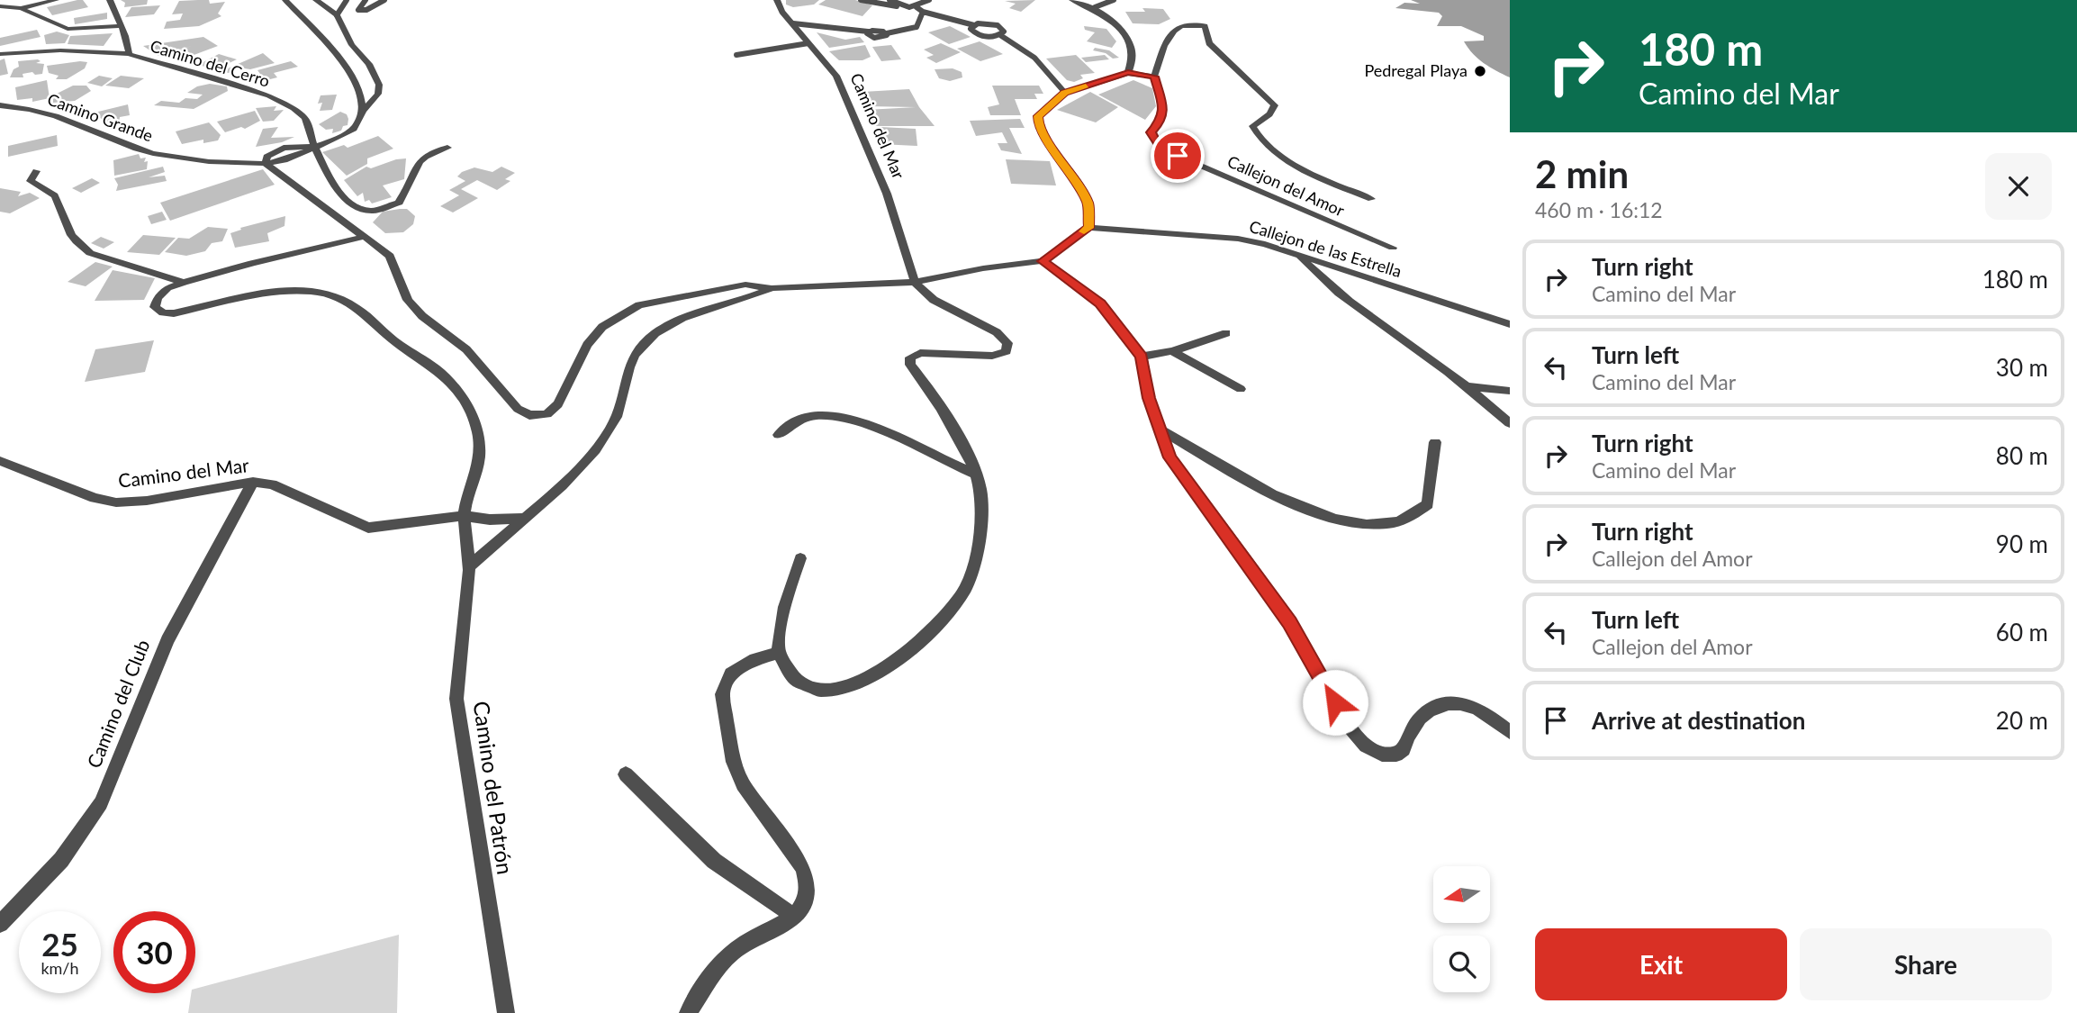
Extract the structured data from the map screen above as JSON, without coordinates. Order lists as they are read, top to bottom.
{
  "streets": {
    "street": [
      "Camino del Cerro",
      "Camino Grande",
      "Camino del Mar",
      "Callejon del Amor",
      "Callejon de las Estrella",
      "Camino del Club",
      "Camino del Patrón"
    ]
  },
  "crossings": [
    ["Camino del Mar", "Camino del Club"],
    ["Camino del Mar", "Camino del Patrón"]
  ],
  "places": ["Pedregal Playa"],
  "north": "left",
  "page": {
    "turn": ["180 m", "Camino del Mar"],
    "heading": ["2 min", "460 m · 16:12"],
    "list": [
      {
        "name": "Turn right",
        "note": "Camino del Mar",
        "value": "180 m"
      },
      {
        "name": "Turn left",
        "note": "Camino del Mar",
        "value": "30 m"
      },
      {
        "name": "Turn right",
        "note": "Camino del Mar",
        "value": "80 m"
      },
      {
        "name": "Turn right",
        "note": "Callejon del Amor",
        "value": "90 m"
      },
      {
        "name": "Turn left",
        "note": "Callejon del Amor",
        "value": "60 m"
      },
      {
        "name": "Arrive at destination",
        "value": "20 m"
      }
    ],
    "speed": "25 km/h",
    "limit": "30",
    "buttons": ["Exit", "Share"]
  }
}
